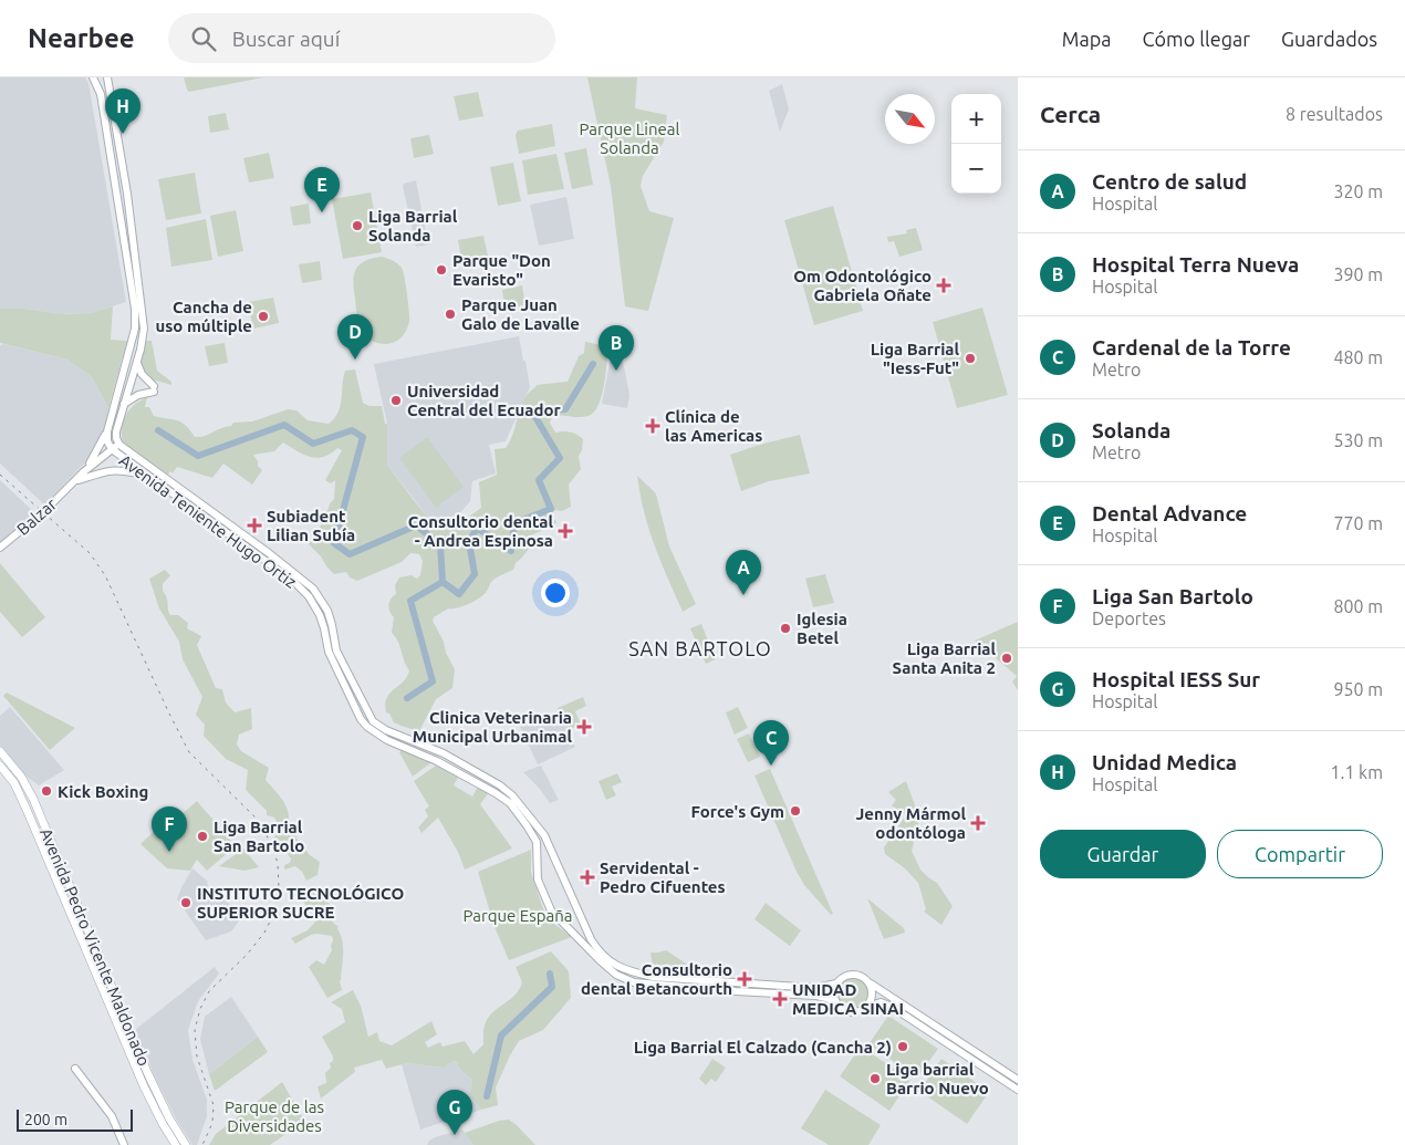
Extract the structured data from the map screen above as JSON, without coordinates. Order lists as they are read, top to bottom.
{
  "streets": {
    "main road": ["Balzar", "Avenida Teniente Hugo Ortiz", "Avenida Pedro Vicente Maldonado"]
  },
  "crossings": [
    ["Balzar", "Avenida Teniente Hugo Ortiz"]
  ],
  "districts": ["SAN BARTOLO"],
  "parks": ["Parque Lineal Solanda", "Parque España", "Parque de las Diversidades"],
  "places": {
    "other": [
      "Liga Barrial Solanda",
      "Parque \"Don Evaristo\"",
      "Parque Juan Galo de Lavalle",
      "Cancha de uso múltiple",
      "Liga Barrial \"Iess-Fut\"",
      "Universidad Central del Ecuador",
      "Iglesia Betel",
      "Liga Barrial Santa Anita 2",
      "Kick Boxing",
      "Force's Gym",
      "Liga Barrial San Bartolo",
      "INSTITUTO TECNOLÓGICO SUPERIOR SUCRE",
      "Liga Barrial El Calzado (Cancha 2)",
      "Liga barrial Barrio Nuevo"
    ],
    "health": [
      "Om Odontológico Gabriela Oñate",
      "Clínica de las Americas",
      "Subiadent Lilian Subía",
      "Consultorio dental - Andrea Espinosa",
      "Clinica Veterinaria Municipal Urbanimal",
      "Jenny Mármol odontóloga",
      "Servidental - Pedro Cifuentes",
      "Consultorio dental Betancourth",
      "UNIDAD MEDICA SINAI"
    ]
  },
  "scale_bar": "200 m",
  "north": "bottom right",
  "page": {
    "header": "Nearbee",
    "search": "Buscar aquí",
    "nav": ["Mapa", "Cómo llegar", "Guardados"],
    "heading": ["Cerca", "8 resultados"],
    "pins": [
      "H",
      "E",
      "D",
      "B",
      "A",
      "C",
      "F",
      "G"
    ],
    "map_buttons": ["+", "−"],
    "list": [
      {
        "mark": "A",
        "name": "Centro de salud",
        "note": "Hospital",
        "value": "320 m"
      },
      {
        "mark": "B",
        "name": "Hospital Terra Nueva",
        "note": "Hospital",
        "value": "390 m"
      },
      {
        "mark": "C",
        "name": "Cardenal de la Torre",
        "note": "Metro",
        "value": "480 m"
      },
      {
        "mark": "D",
        "name": "Solanda",
        "note": "Metro",
        "value": "530 m"
      },
      {
        "mark": "E",
        "name": "Dental Advance",
        "note": "Hospital",
        "value": "770 m"
      },
      {
        "mark": "F",
        "name": "Liga San Bartolo",
        "note": "Deportes",
        "value": "800 m"
      },
      {
        "mark": "G",
        "name": "Hospital IESS Sur",
        "note": "Hospital",
        "value": "950 m"
      },
      {
        "mark": "H",
        "name": "Unidad Medica",
        "note": "Hospital",
        "value": "1.1 km"
      }
    ],
    "buttons": ["Guardar", "Compartir"],
    "scale": "200 m"
  }
}
